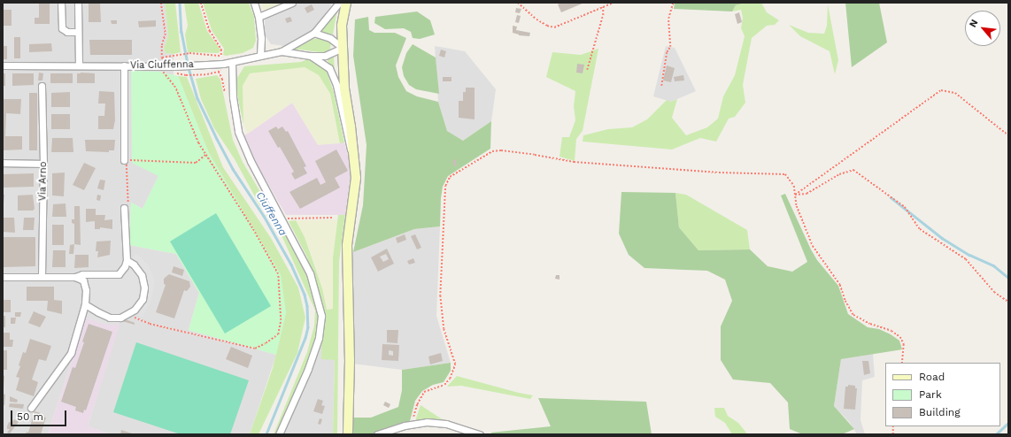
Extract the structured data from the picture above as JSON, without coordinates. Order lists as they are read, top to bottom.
{
  "streets": {
    "street": ["Via Ciuffenna", "Via Arno"]
  },
  "water": ["Ciuffenna"],
  "legend": ["Road", "Park", "Building"],
  "scale_bar": "50 m",
  "north": "top left"
}
